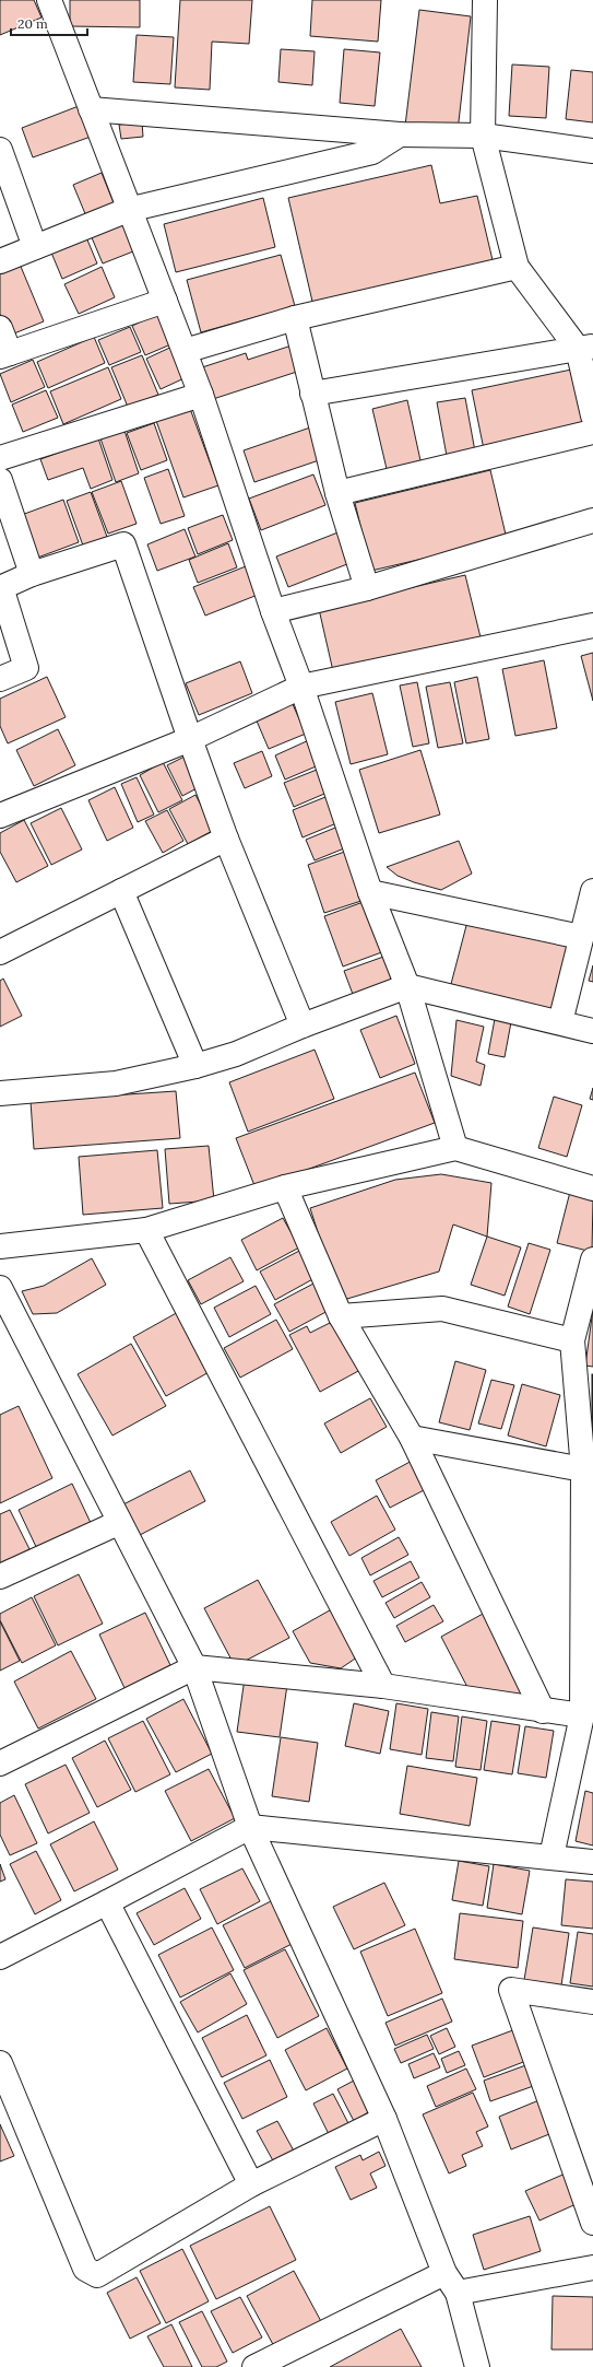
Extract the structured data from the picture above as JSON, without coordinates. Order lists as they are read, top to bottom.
{
  "scale_bar": "20 m"
}
